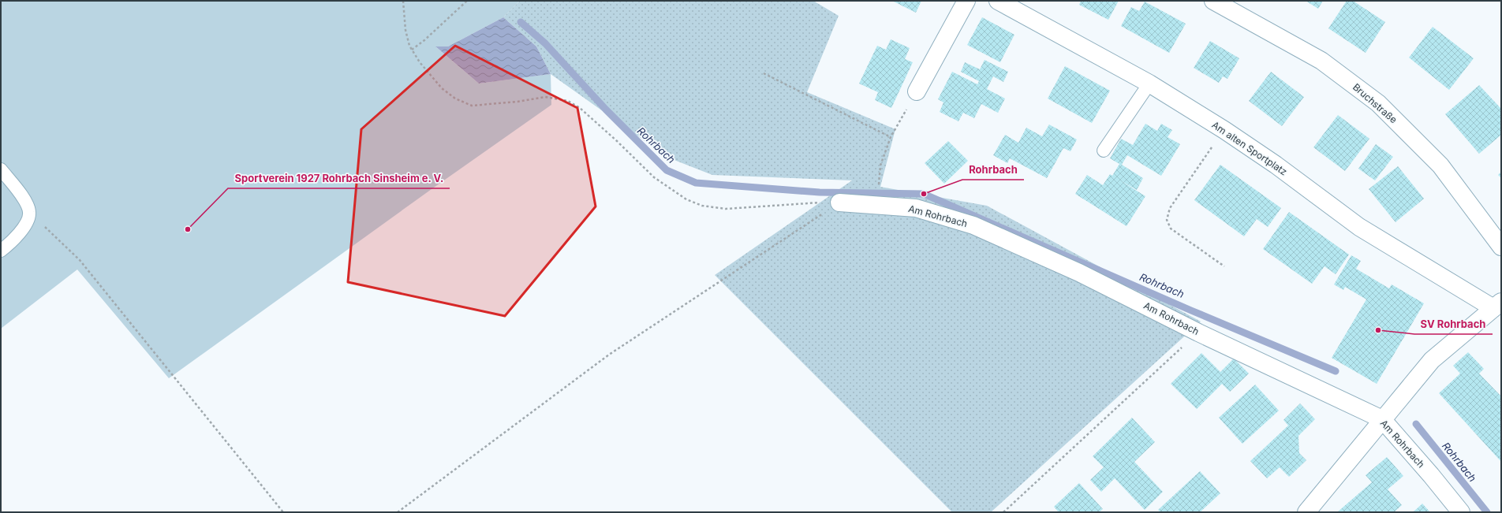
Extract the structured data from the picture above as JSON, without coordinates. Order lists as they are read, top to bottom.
{
  "streets": {
    "street": ["Bruchstraße", "Am alten Sportplatz", "Am Rohrbach"]
  },
  "water": ["Rohrbach"],
  "places": ["Rohrbach", "Sportverein 1927 Rohrbach Sinsheim e. V.", "SV Rohrbach"]
}
